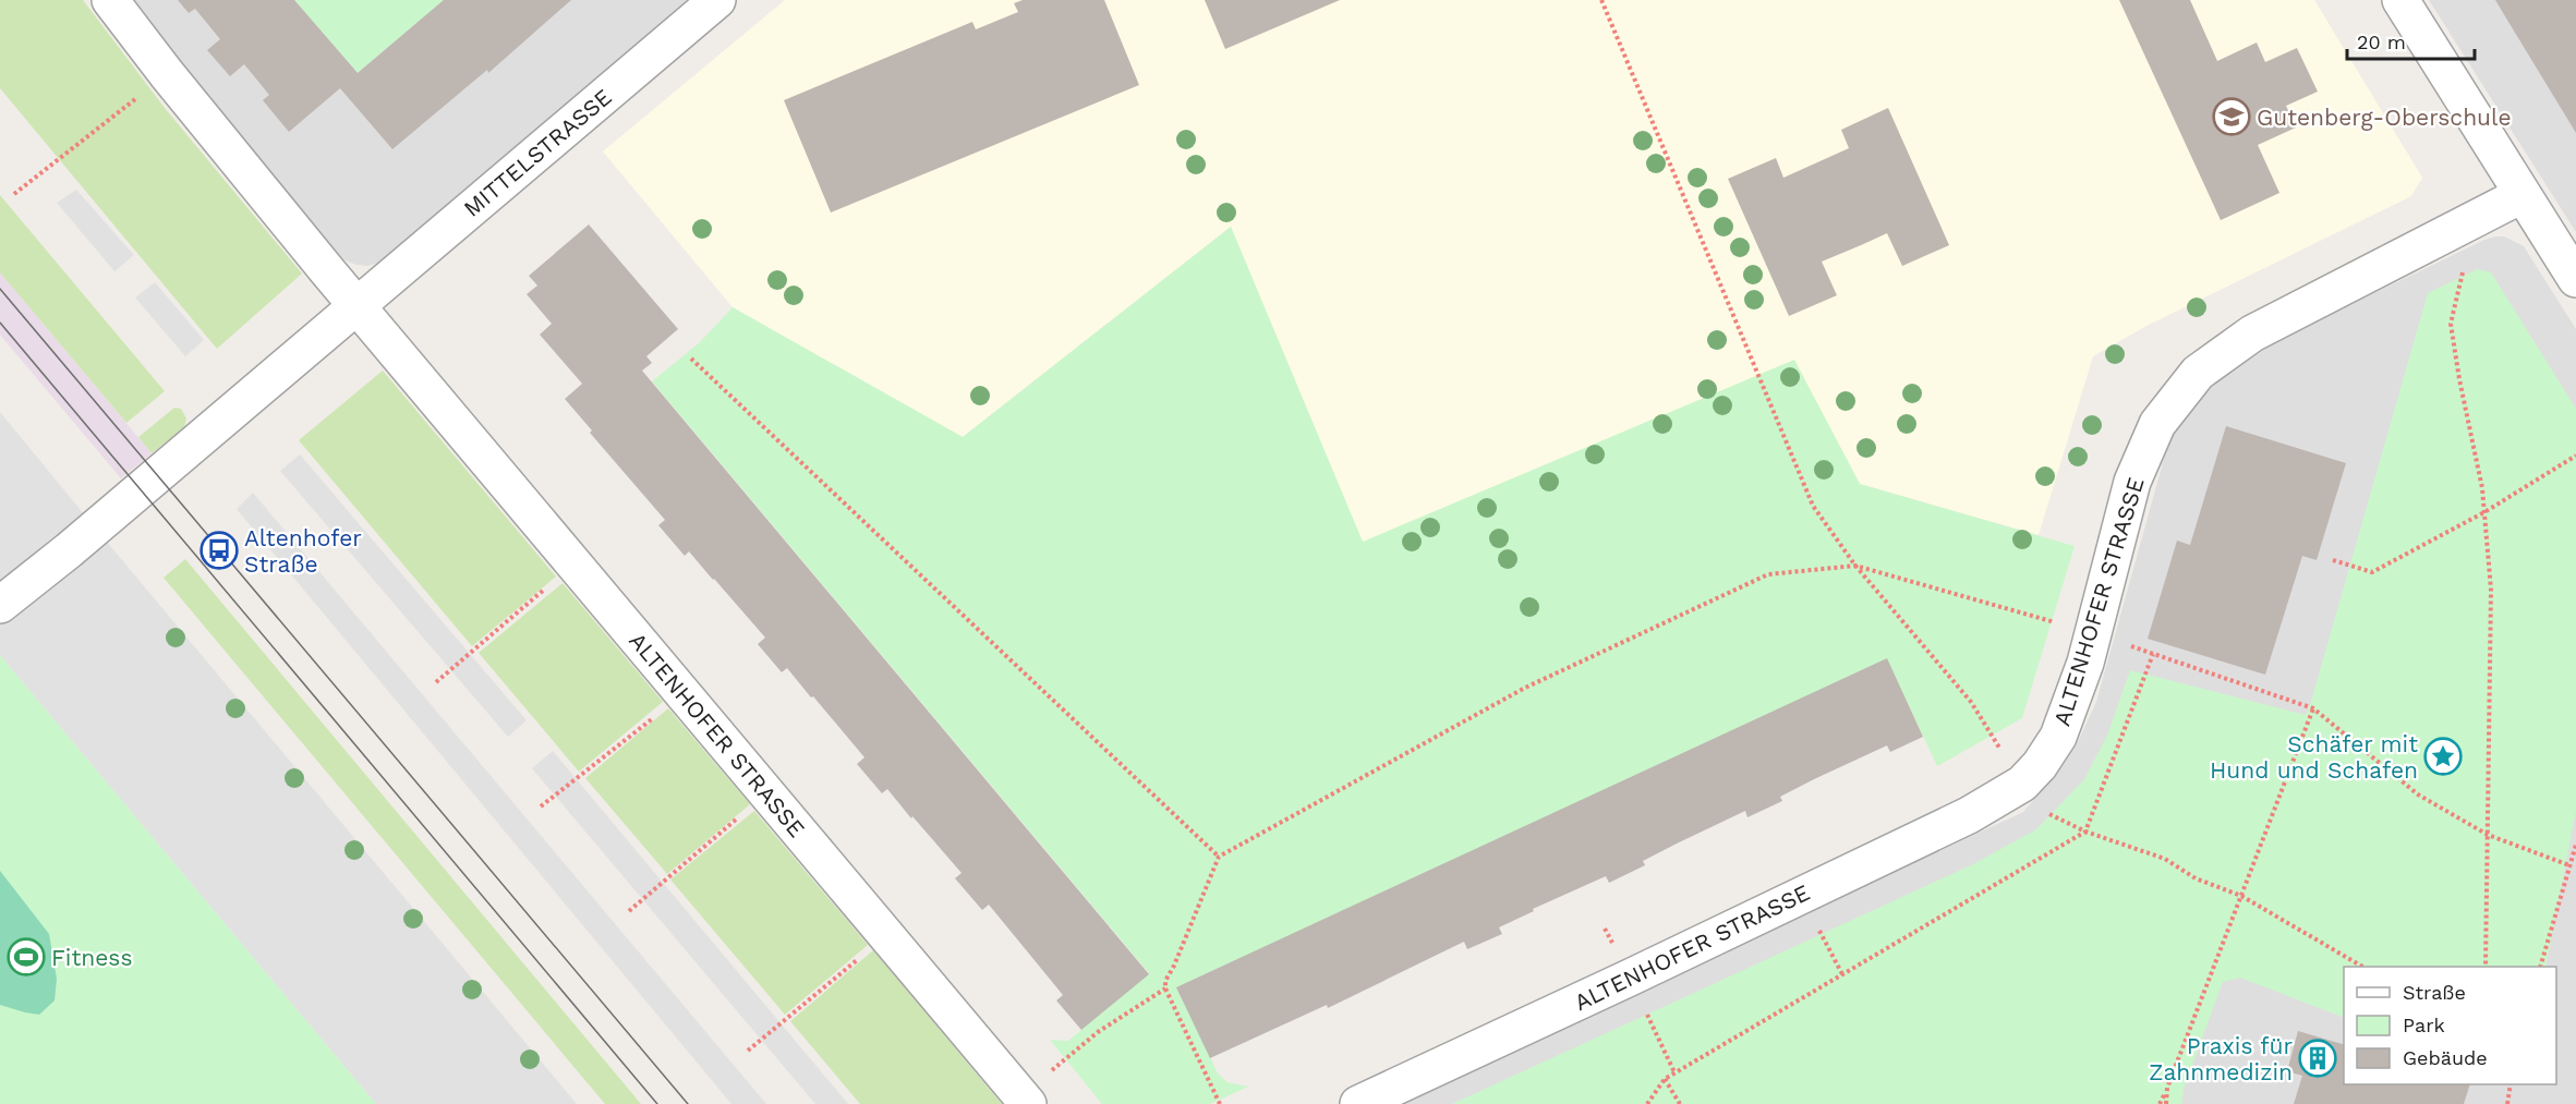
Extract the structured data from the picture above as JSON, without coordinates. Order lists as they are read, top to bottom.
{
  "streets": {
    "street": ["MITTELSTRASSE", "ALTENHOFER STRASSE"]
  },
  "crossings": [
    ["MITTELSTRASSE", "ALTENHOFER STRASSE"]
  ],
  "places": {
    "school or university": ["Gutenberg-Oberschule"],
    "bus stop": ["Altenhofer Straße"],
    "place": ["Schäfer mit Hund und Schafen"],
    "sports": ["Fitness"],
    "building": ["Praxis für Zahnmedizin"]
  },
  "legend": ["Straße", "Park", "Gebäude"],
  "scale_bar": "20 m"
}
